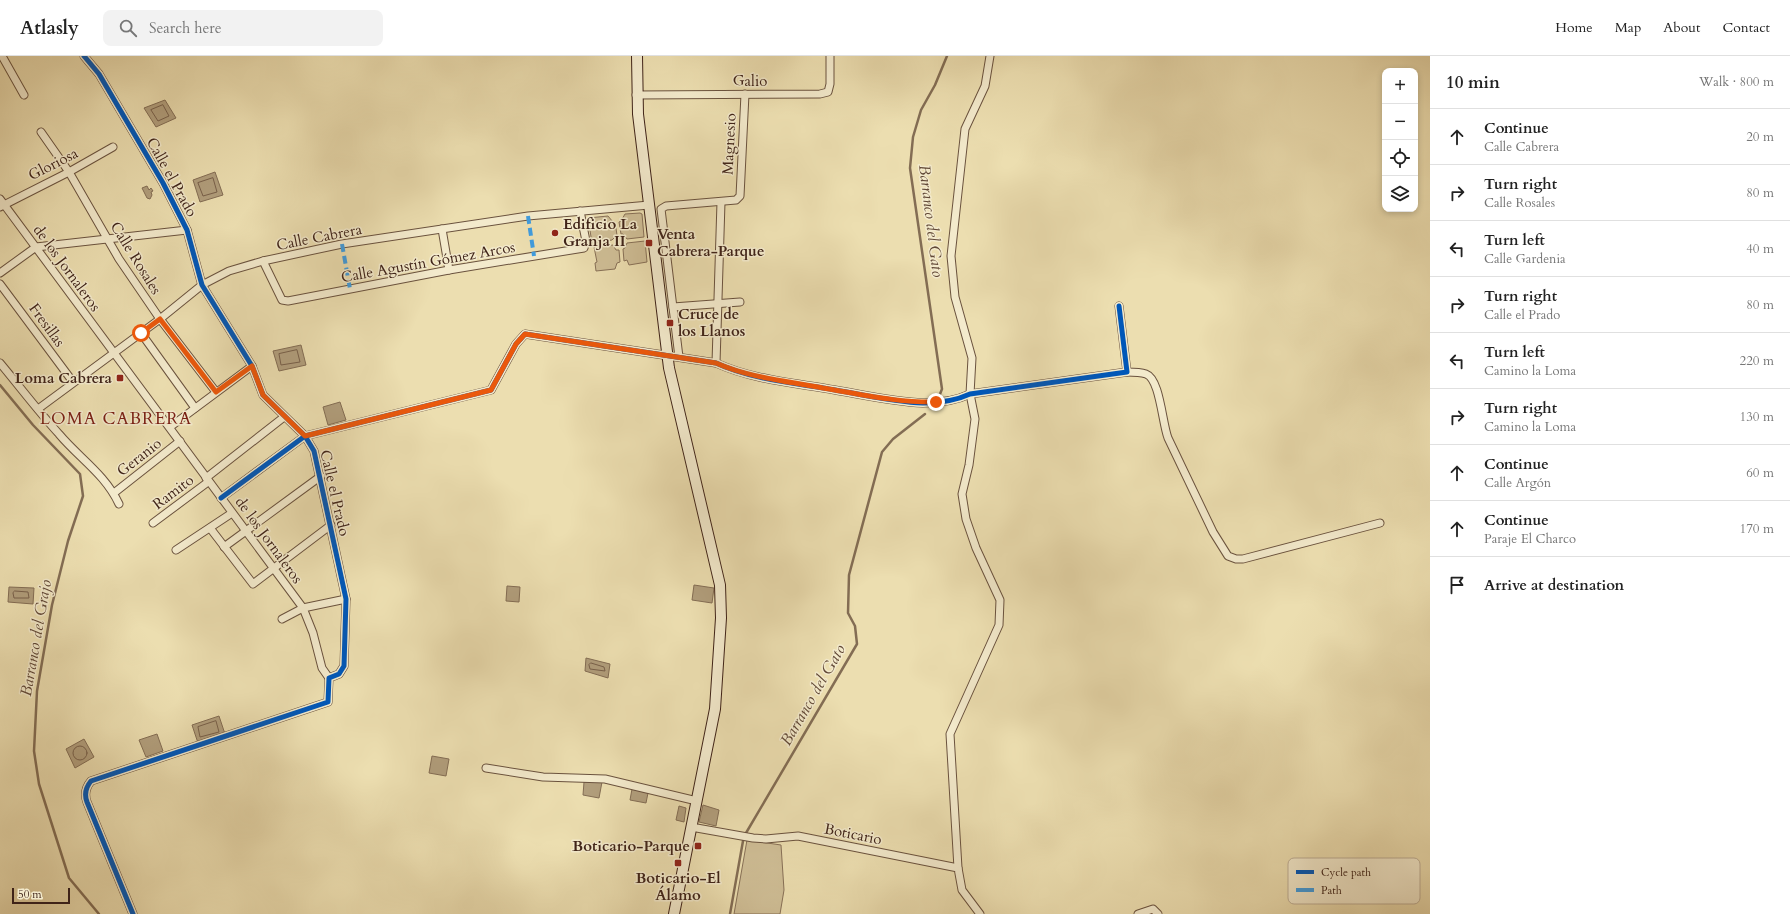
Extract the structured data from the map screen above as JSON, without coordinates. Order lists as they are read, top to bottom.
{
  "streets": {
    "street": [
      "Galio",
      "Magnesio",
      "Gloriosa",
      "Calle el Prado",
      "Calle Cabrera",
      "Calle Rosales",
      "Calle Agustín Gómez Arcos",
      "de los Jornaleros",
      "Fresillas",
      "Geranio",
      "Ramito",
      "Boticario"
    ]
  },
  "crossings": [
    ["Galio", "Magnesio"],
    ["Gloriosa", "Calle Rosales"],
    ["Gloriosa", "de los Jornaleros"],
    ["Calle el Prado", "Calle Cabrera"],
    ["Calle el Prado", "de los Jornaleros"],
    ["Calle el Prado", "Ramito"],
    ["Calle Cabrera", "Calle Rosales"],
    ["Calle Cabrera", "Calle Agustín Gómez Arcos"],
    ["Calle Cabrera", "de los Jornaleros"],
    ["Calle Cabrera", "Fresillas"],
    ["de los Jornaleros", "Geranio"],
    ["de los Jornaleros", "Ramito"]
  ],
  "districts": ["LOMA CABRERA"],
  "water": ["Barranco del Gato", "Barranco del Grajo"],
  "places": {
    "other": ["Edificio La Granja II"],
    "transit": [
      "Venta Cabrera-Parque",
      "Cruce de los Llanos",
      "Loma Cabrera",
      "Boticario-Parque",
      "Boticario-El Álamo"
    ]
  },
  "legend": ["Cycle path", "Path"],
  "scale_bar": "50 m",
  "page": {
    "header": "Atlasly",
    "search": "Search here",
    "nav": [
      "Home",
      "Map",
      "About",
      "Contact"
    ],
    "heading": ["10 min", "Walk · 800 m"],
    "map_buttons": ["+", "−"],
    "list": [
      ["Continue", "Calle Cabrera", "20 m"],
      ["Turn right", "Calle Rosales", "80 m"],
      ["Turn left", "Calle Gardenia", "40 m"],
      ["Turn right", "Calle el Prado", "80 m"],
      ["Turn left", "Camino la Loma", "220 m"],
      ["Turn right", "Camino la Loma", "130 m"],
      ["Continue", "Calle Argón", "60 m"],
      ["Continue", "Paraje El Charco", "170 m"],
      "Arrive at destination"
    ],
    "scale": "50 m"
  }
}
